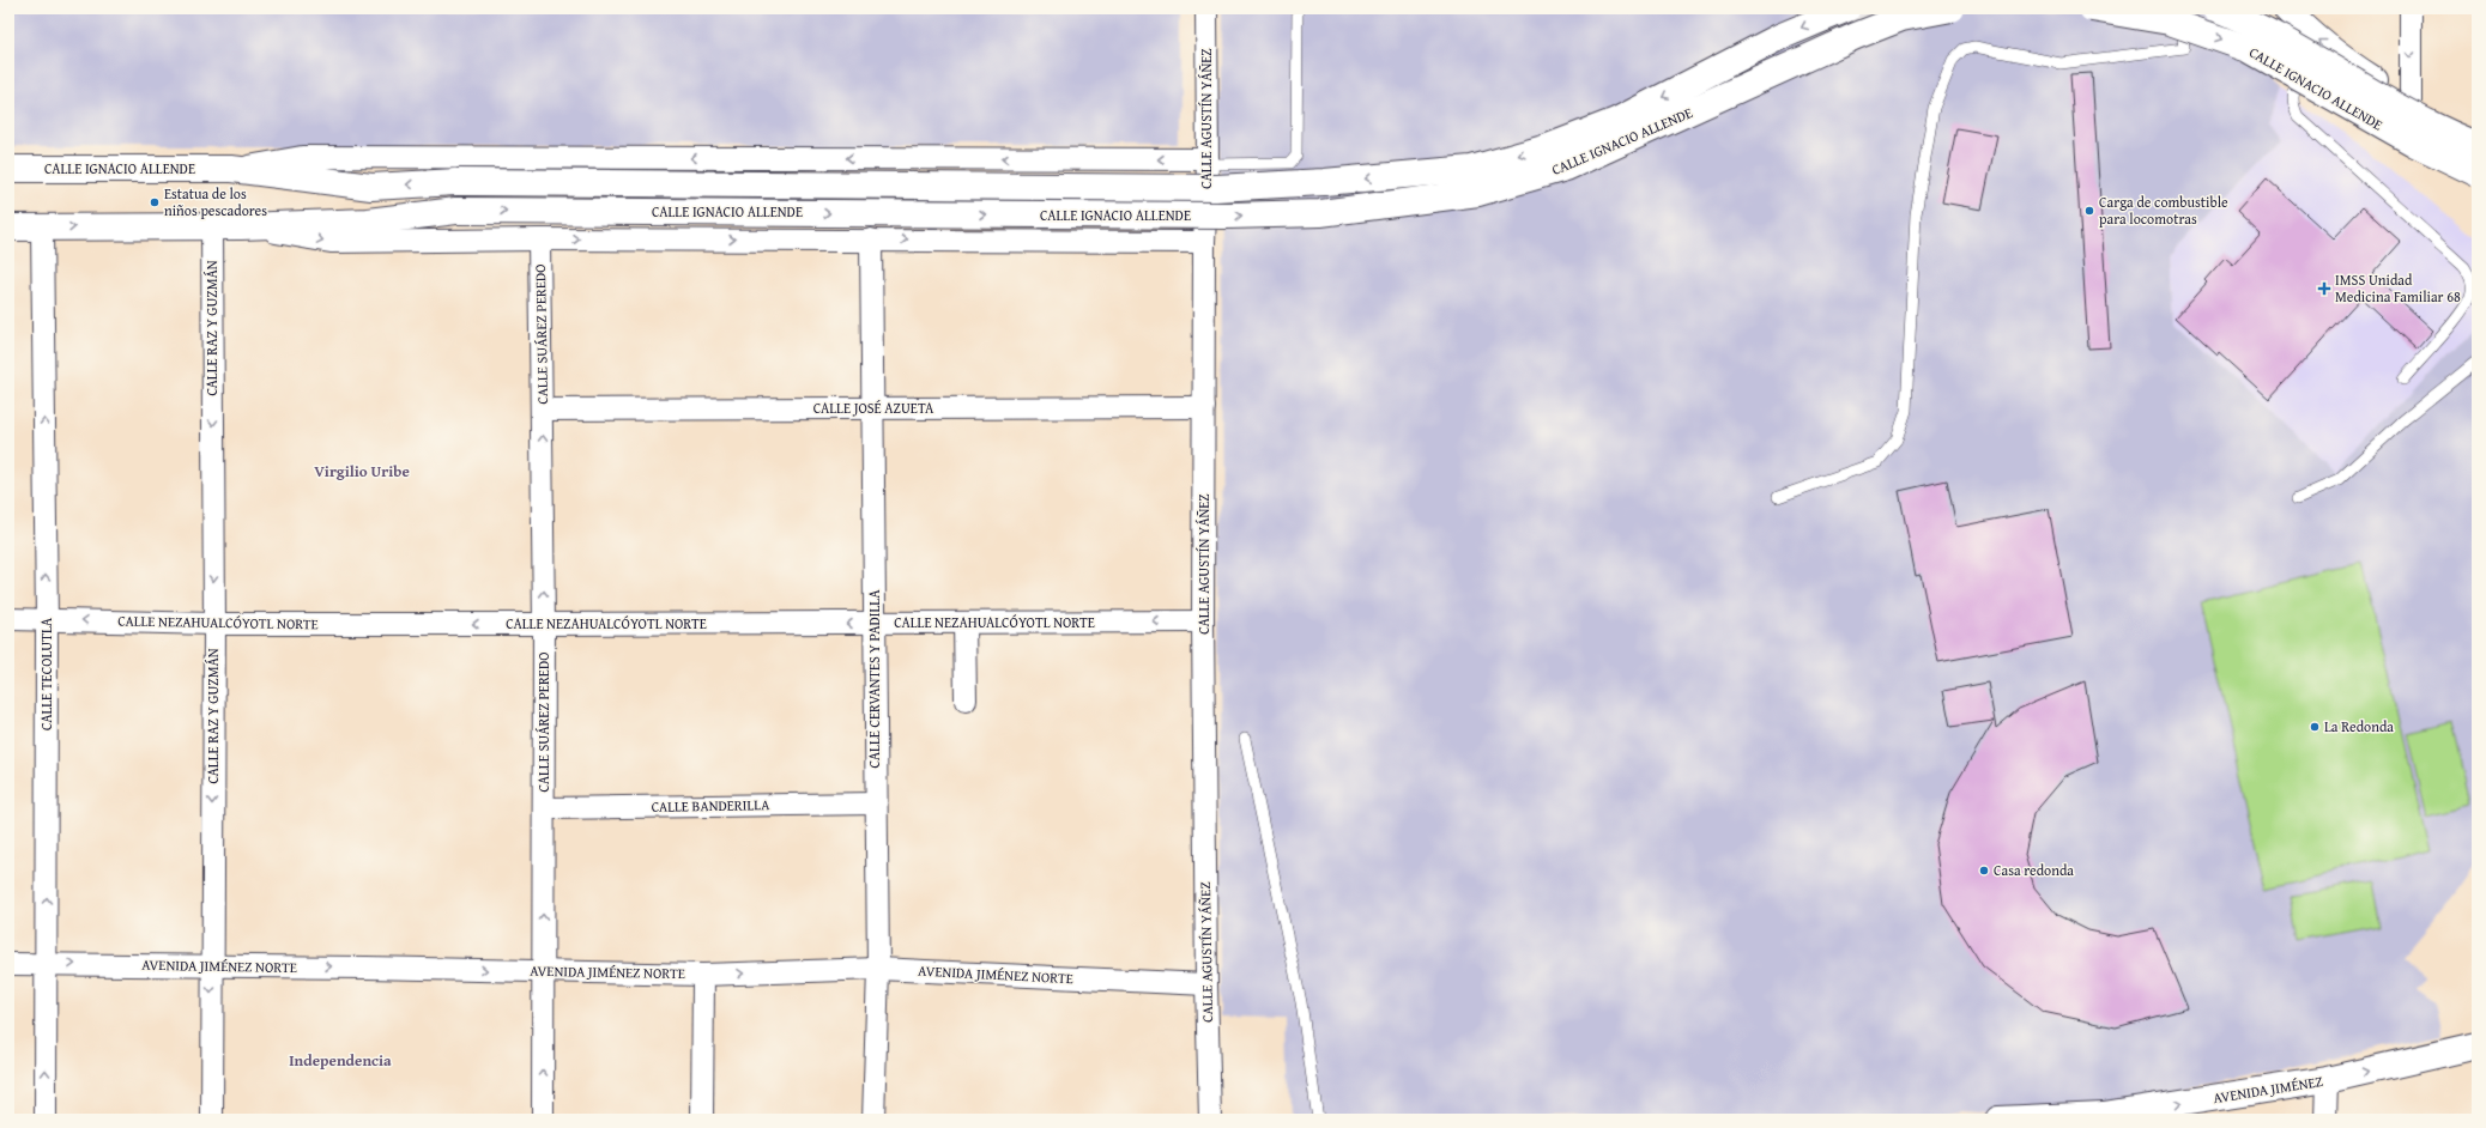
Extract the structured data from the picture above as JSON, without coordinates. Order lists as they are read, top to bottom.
{
  "streets": {
    "main road": ["CALLE IGNACIO ALLENDE", "AVENIDA JIMÉNEZ"],
    "street": [
      "CALLE AGUSTÍN YÁÑEZ",
      "CALLE RAZ Y GUZMÁN",
      "CALLE SUÁREZ PEREDO",
      "CALLE JOSÉ AZUETA",
      "CALLE NEZAHUALCÓYOTL NORTE",
      "CALLE TECOLUTLA",
      "CALLE CERVANTES Y PADILLA",
      "CALLE BANDERILLA",
      "AVENIDA JIMÉNEZ NORTE"
    ]
  },
  "crossings": [
    ["CALLE IGNACIO ALLENDE", "CALLE AGUSTÍN YÁÑEZ"],
    ["CALLE IGNACIO ALLENDE", "CALLE RAZ Y GUZMÁN"],
    ["CALLE IGNACIO ALLENDE", "CALLE SUÁREZ PEREDO"],
    ["CALLE IGNACIO ALLENDE", "CALLE TECOLUTLA"],
    ["CALLE IGNACIO ALLENDE", "CALLE CERVANTES Y PADILLA"],
    ["CALLE AGUSTÍN YÁÑEZ", "CALLE JOSÉ AZUETA"],
    ["CALLE AGUSTÍN YÁÑEZ", "CALLE NEZAHUALCÓYOTL NORTE"],
    ["CALLE AGUSTÍN YÁÑEZ", "AVENIDA JIMÉNEZ NORTE"],
    ["CALLE RAZ Y GUZMÁN", "CALLE NEZAHUALCÓYOTL NORTE"],
    ["CALLE RAZ Y GUZMÁN", "AVENIDA JIMÉNEZ NORTE"],
    ["CALLE SUÁREZ PEREDO", "CALLE JOSÉ AZUETA"],
    ["CALLE SUÁREZ PEREDO", "CALLE NEZAHUALCÓYOTL NORTE"],
    ["CALLE SUÁREZ PEREDO", "CALLE BANDERILLA"],
    ["CALLE SUÁREZ PEREDO", "AVENIDA JIMÉNEZ NORTE"],
    ["CALLE JOSÉ AZUETA", "CALLE CERVANTES Y PADILLA"],
    ["CALLE NEZAHUALCÓYOTL NORTE", "CALLE TECOLUTLA"],
    ["CALLE NEZAHUALCÓYOTL NORTE", "CALLE CERVANTES Y PADILLA"],
    ["CALLE TECOLUTLA", "AVENIDA JIMÉNEZ NORTE"],
    ["CALLE CERVANTES Y PADILLA", "CALLE BANDERILLA"],
    ["CALLE CERVANTES Y PADILLA", "AVENIDA JIMÉNEZ NORTE"]
  ],
  "one_way": [
    "CALLE RAZ Y GUZMÁN",
    "CALLE SUÁREZ PEREDO",
    "CALLE NEZAHUALCÓYOTL NORTE",
    "CALLE TECOLUTLA",
    "AVENIDA JIMÉNEZ NORTE",
    "AVENIDA JIMÉNEZ"
  ],
  "districts": ["Virgilio Uribe", "Independencia"],
  "places": {
    "other": [
      "Estatua de los niños pescadores",
      "Carga de combustible para locomotras",
      "La Redonda",
      "Casa redonda"
    ],
    "health": ["IMSS Unidad Medicina Familiar 68"]
  }
}
